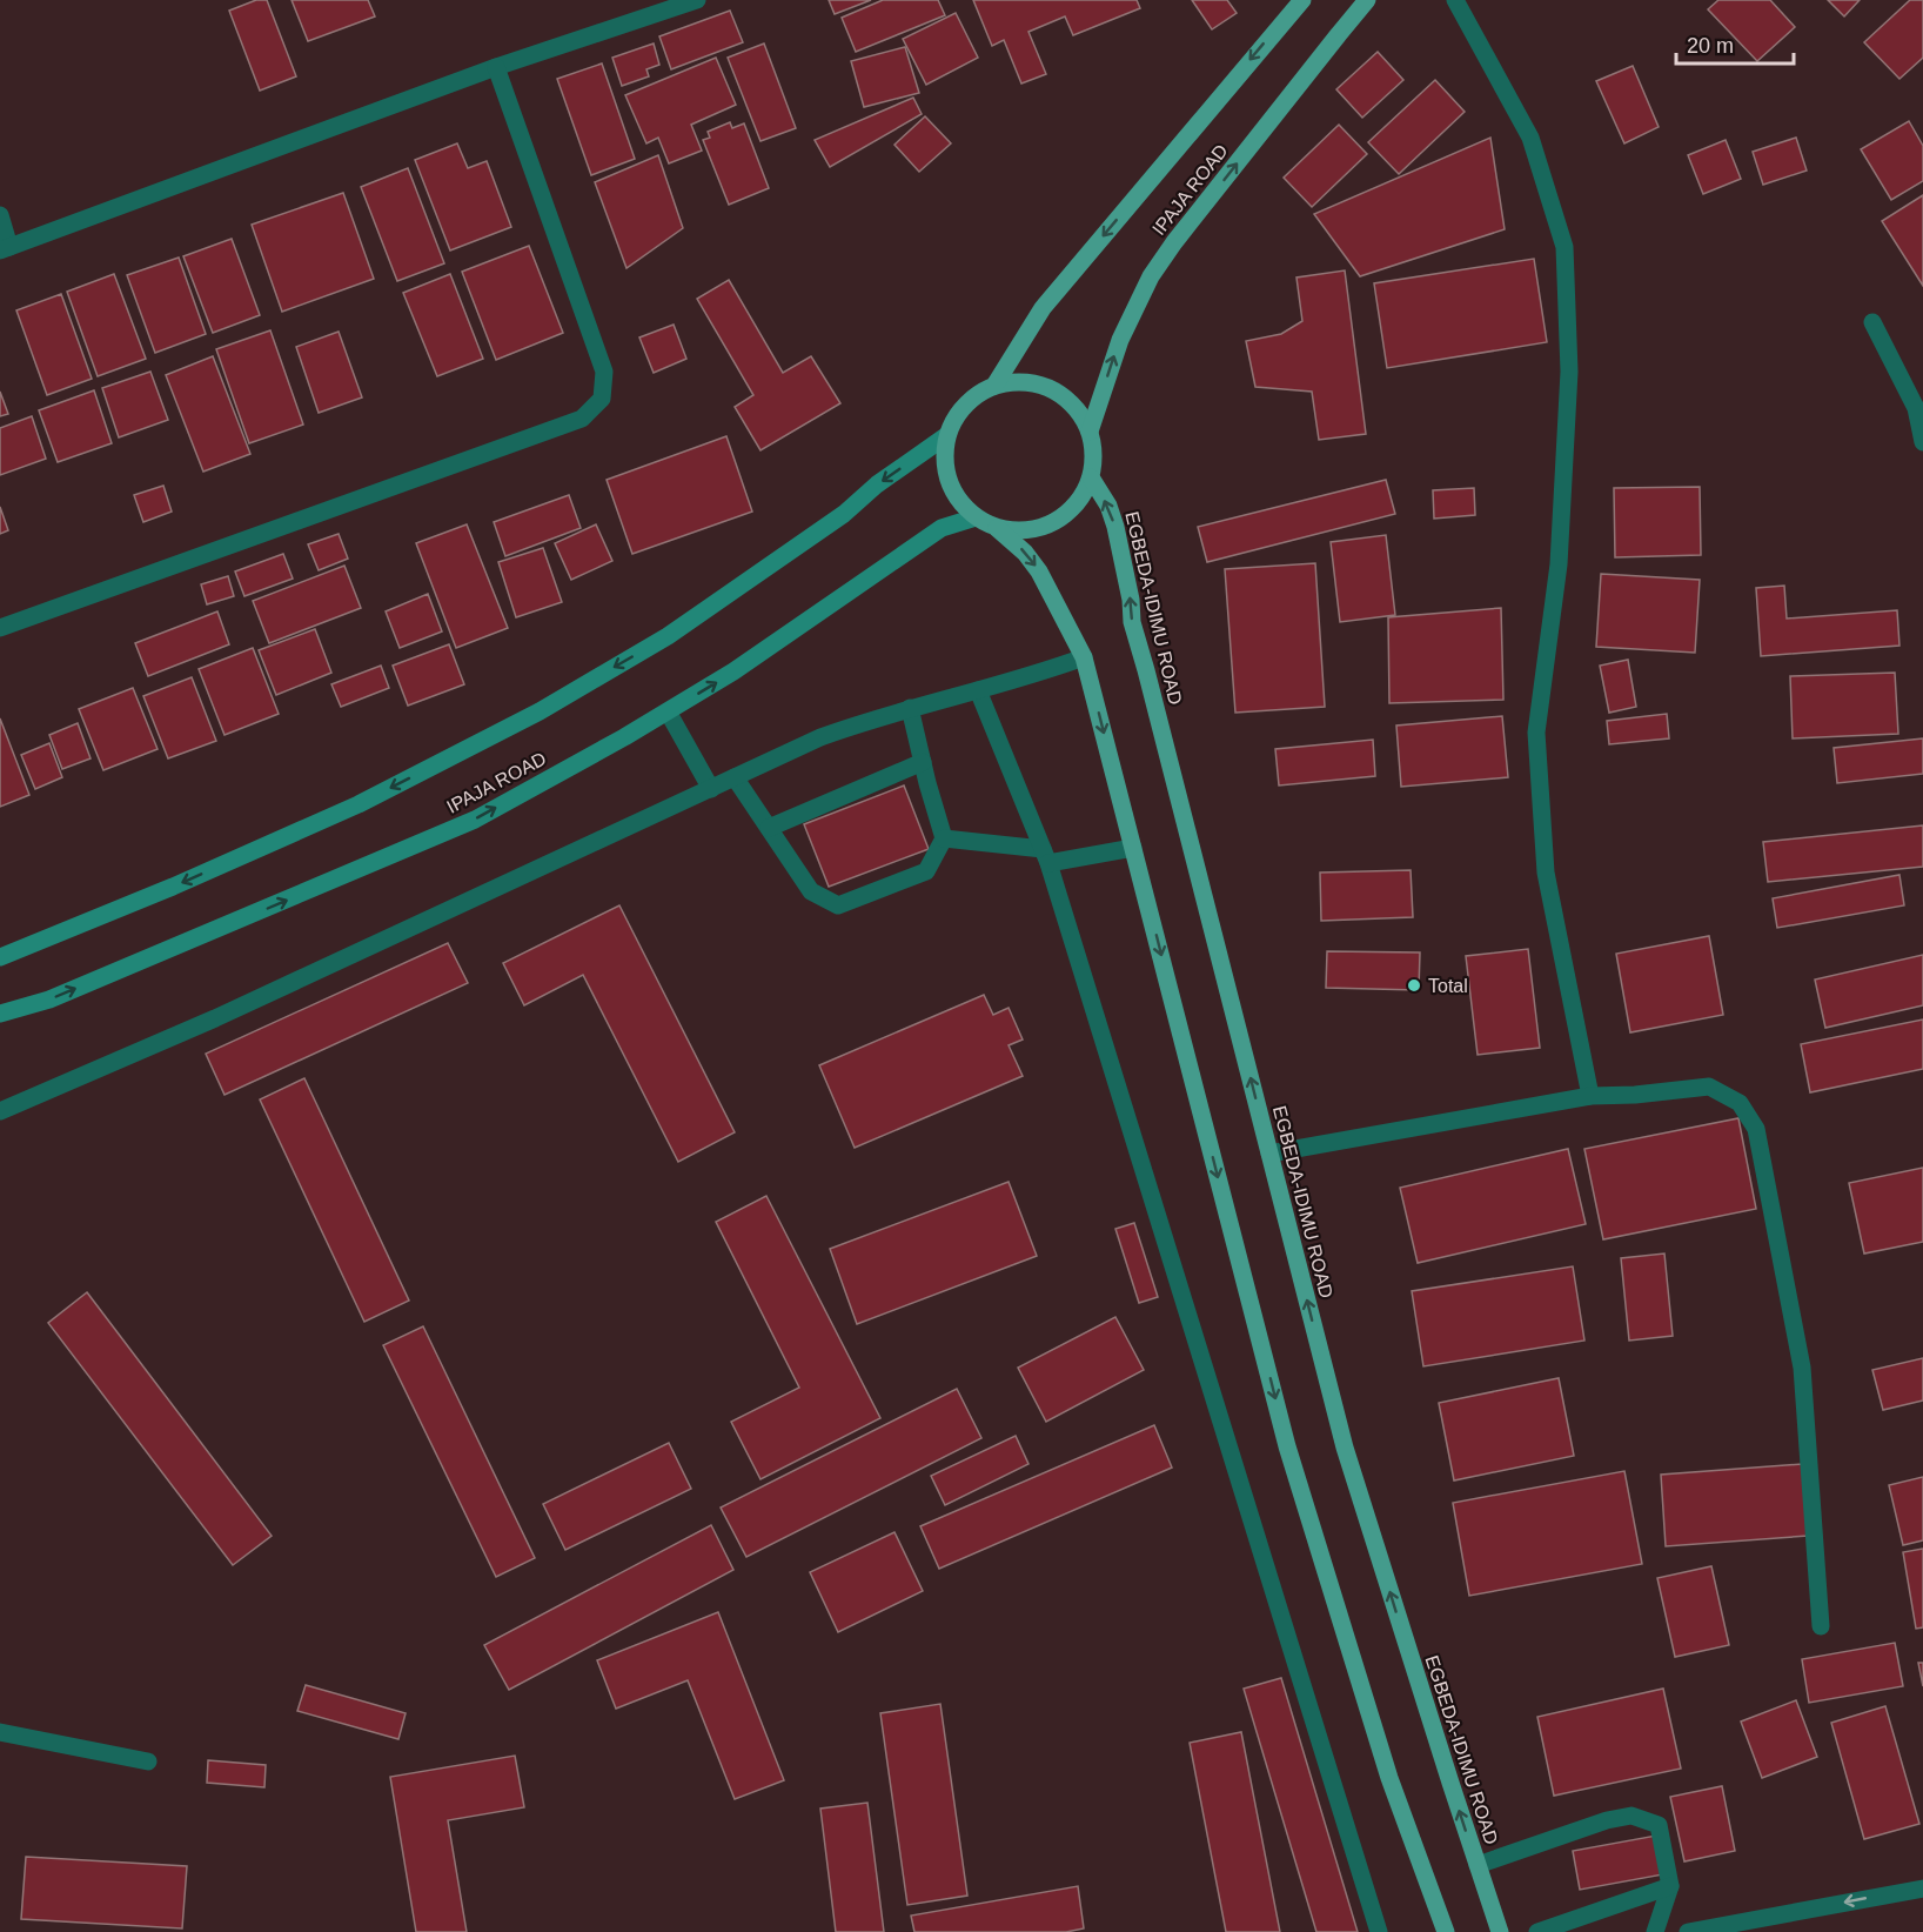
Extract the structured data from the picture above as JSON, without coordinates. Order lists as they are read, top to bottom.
{
  "streets": {
    "main road": ["IPAJA ROAD", "EGBEDA-IDIMU ROAD"]
  },
  "crossings": [
    ["IPAJA ROAD", "EGBEDA-IDIMU ROAD"]
  ],
  "places": ["Total"],
  "scale_bar": "20 m"
}
